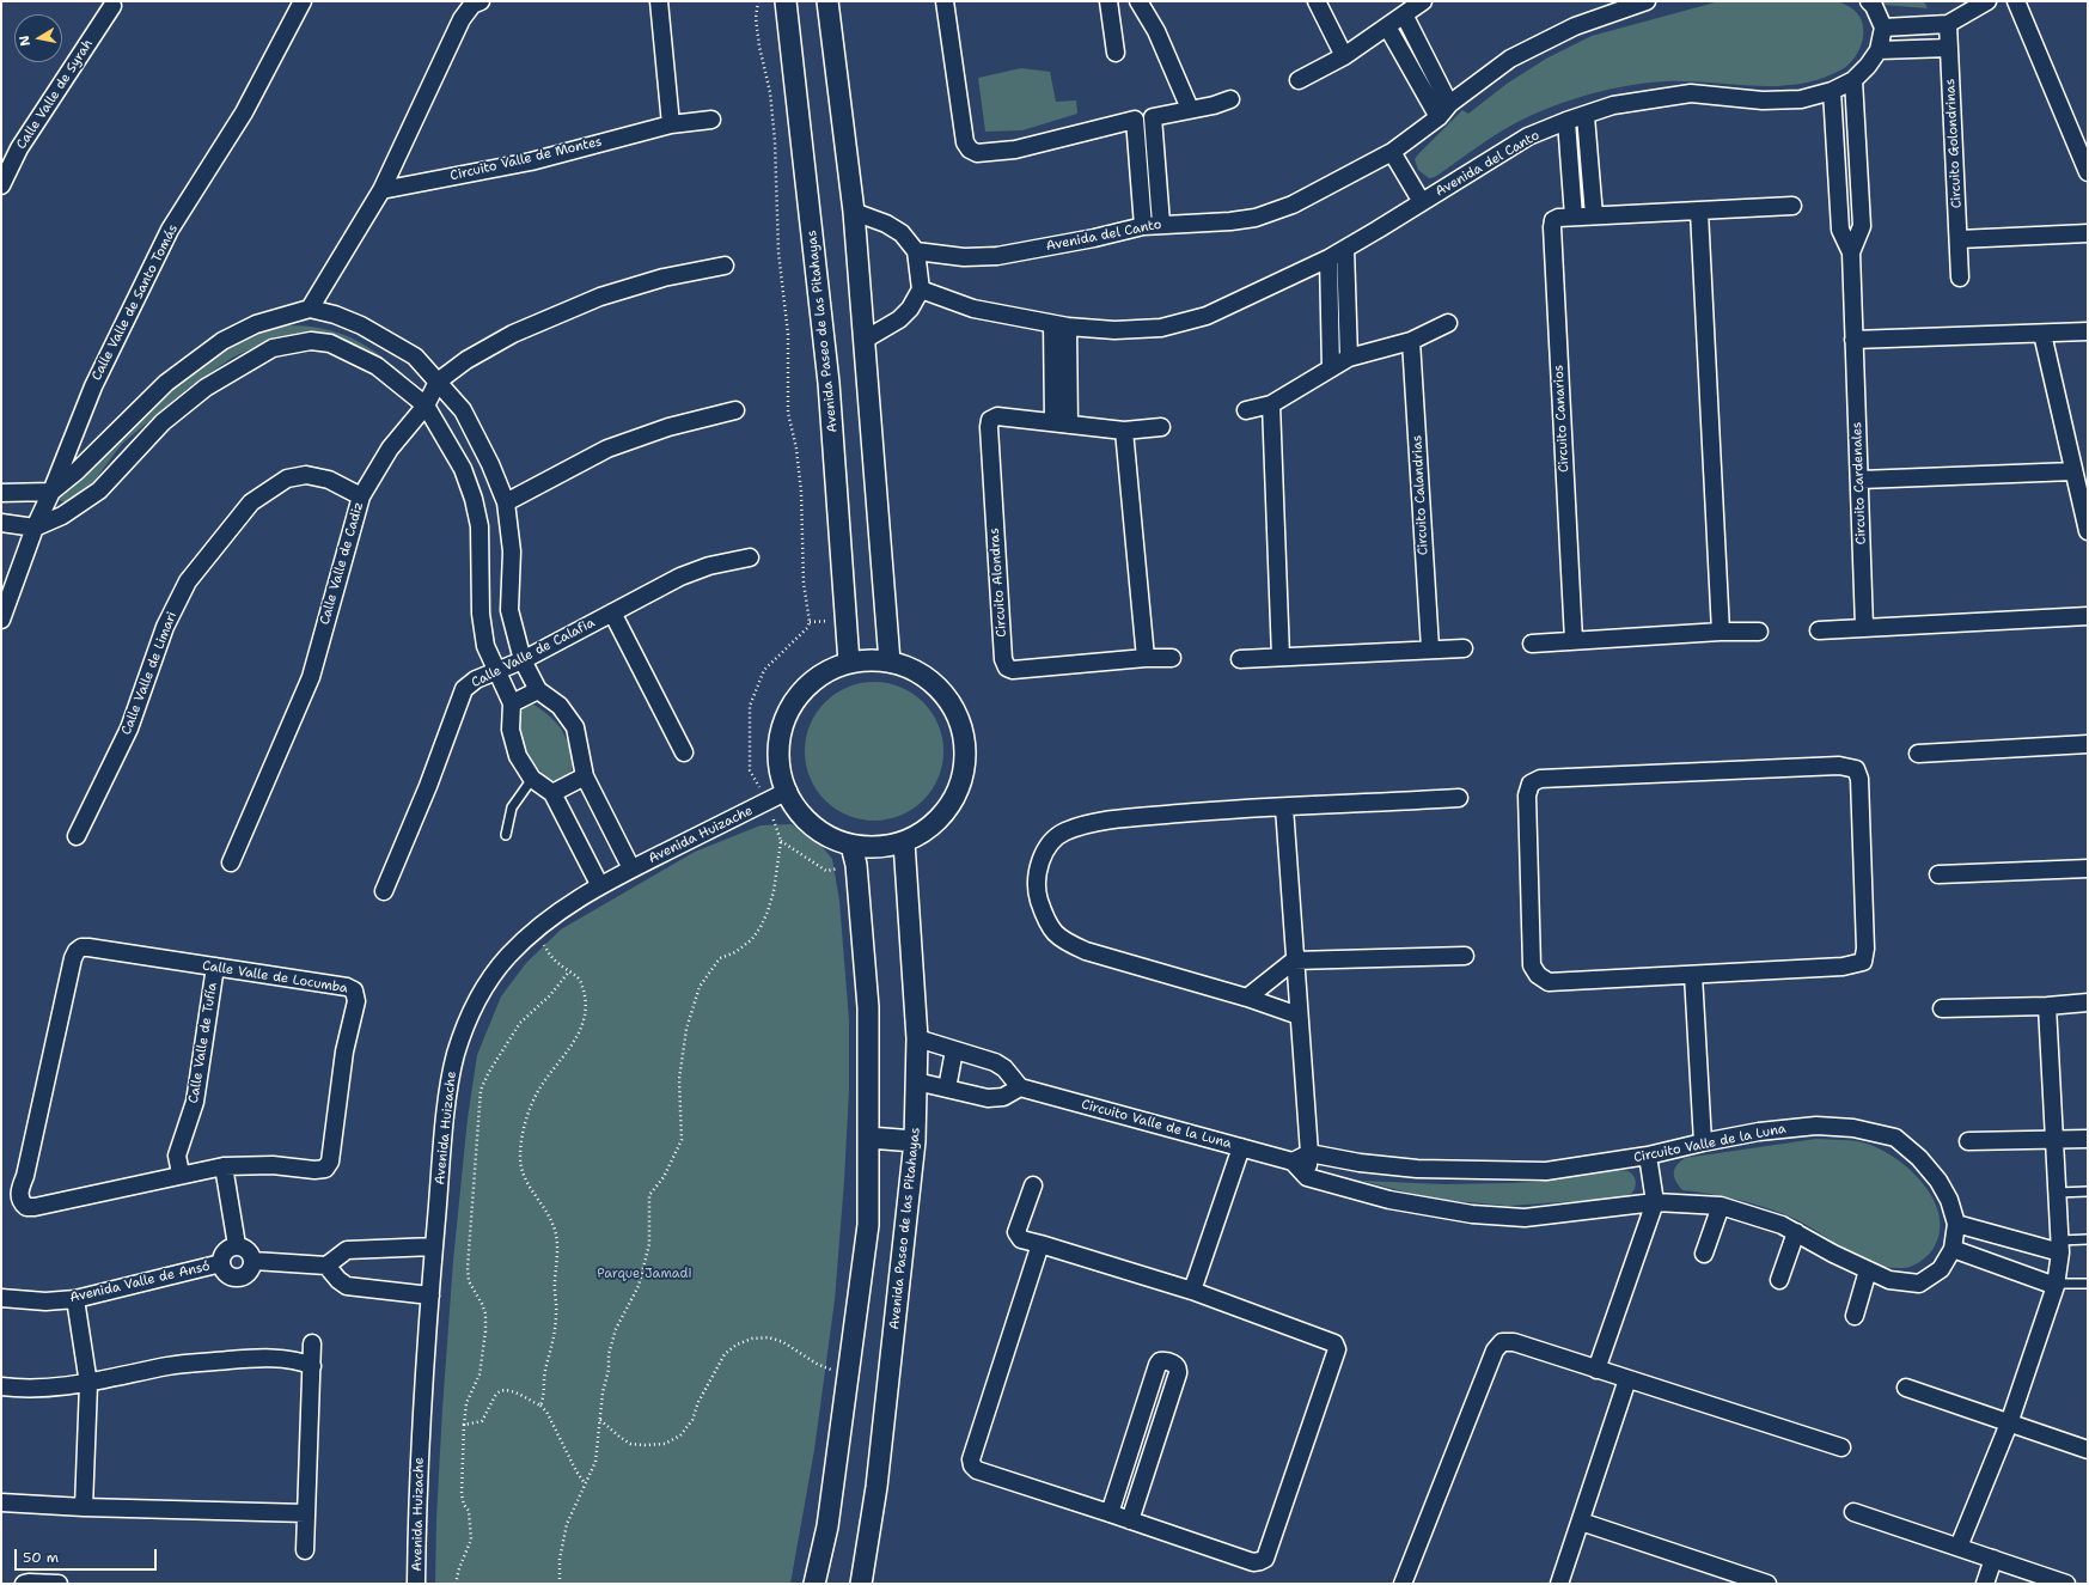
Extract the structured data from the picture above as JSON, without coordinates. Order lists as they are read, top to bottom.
{
  "streets": {
    "street": [
      "Calle Valle de Syrah",
      "Circuito Golondrinas",
      "Circuito Valle de Montes",
      "Avenida del Canto",
      "Calle Valle de Santo Tomás",
      "Avenida Paseo de las Pitahayas",
      "Circuito Canarios",
      "Circuito Cardenales",
      "Circuito Calandrias",
      "Calle Valle de Cadiz",
      "Circuito Alondras",
      "Calle Valle de Calafia",
      "Calle Valle de Limari",
      "Avenida Huizache",
      "Calle Valle de Locumba",
      "Calle Valle de Tufía",
      "Circuito Valle de la Luna",
      "Avenida Valle de Ansó"
    ]
  },
  "crossings": [
    ["Avenida del Canto", "Circuito Cardenales"],
    ["Calle Valle de Cadiz", "Calle Valle de Limari"],
    ["Calle Valle de Locumba", "Calle Valle de Tufía"]
  ],
  "parks": ["Parque Jamadi"],
  "scale_bar": "50 m",
  "north": "left"
}
